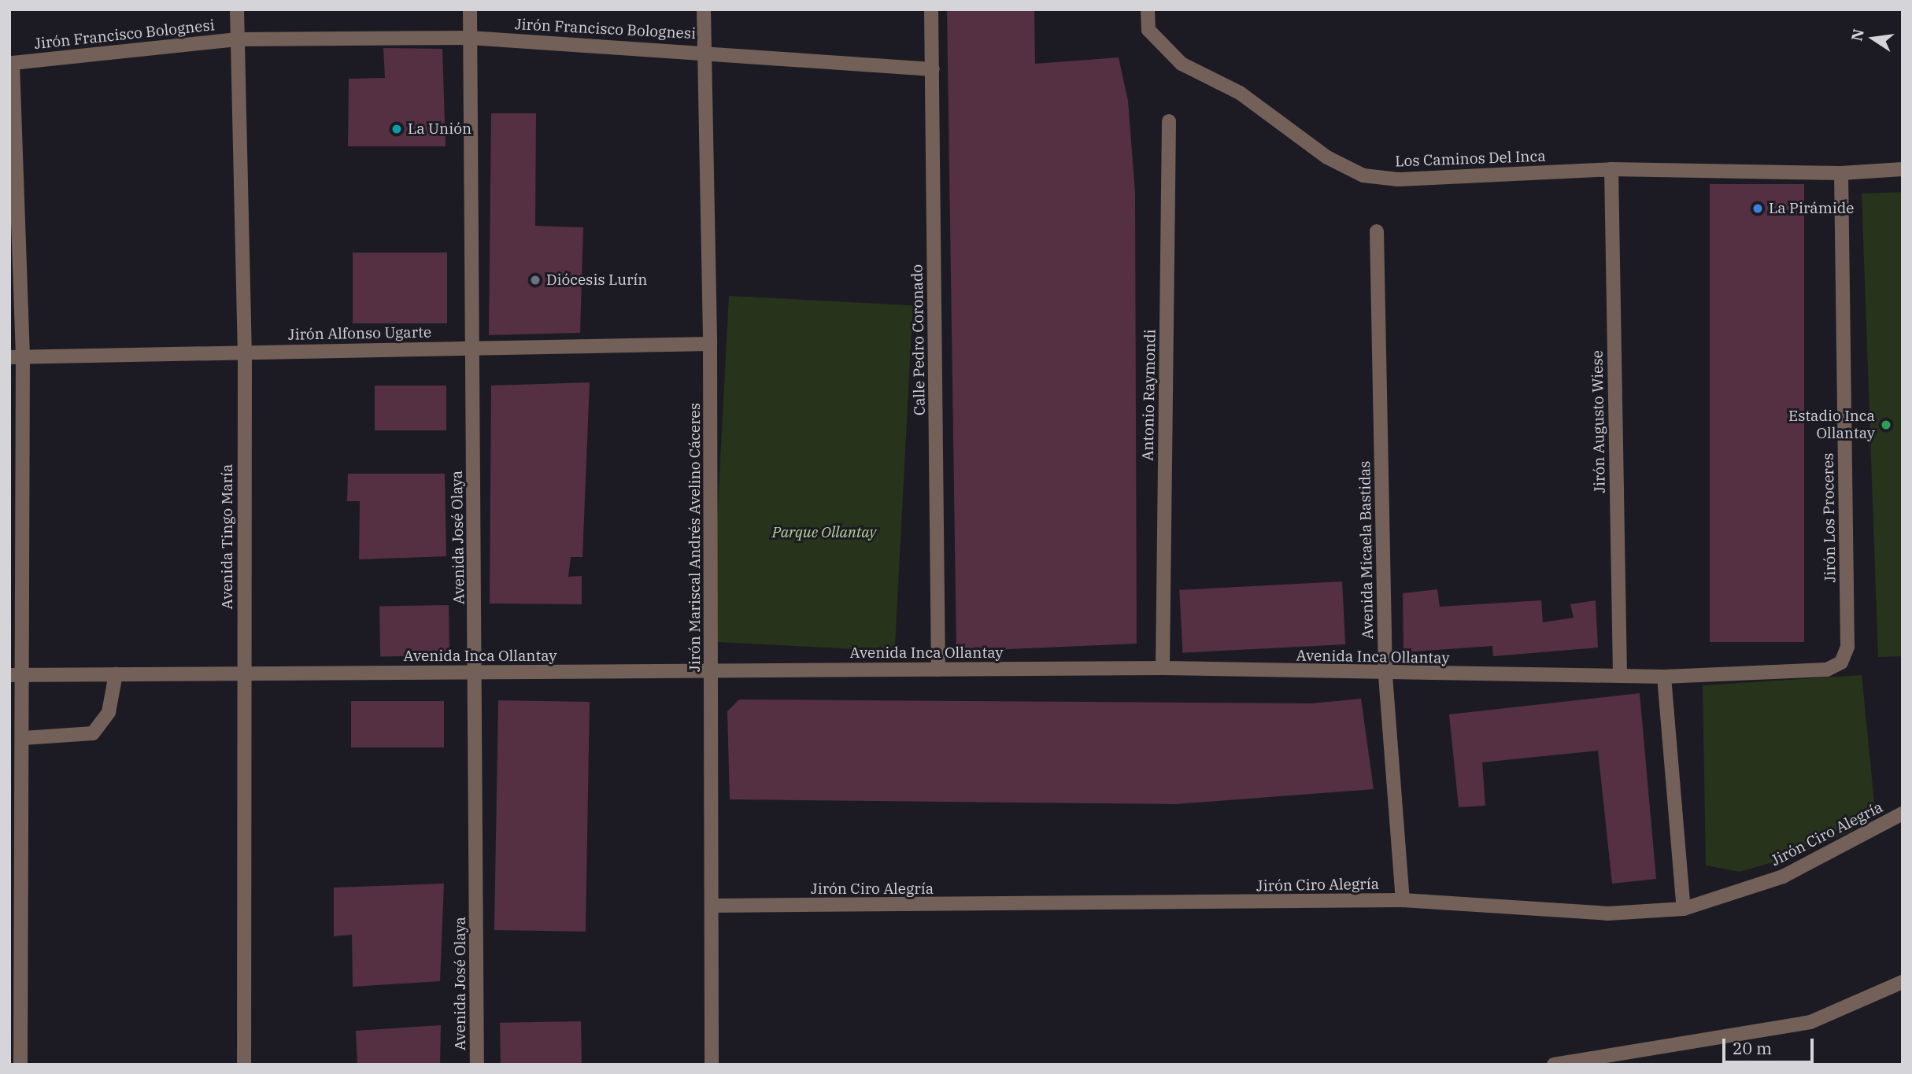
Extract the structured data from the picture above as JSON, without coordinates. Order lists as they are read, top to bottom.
{
  "streets": {
    "street": [
      "Jirón Francisco Bolognesi",
      "Los Caminos Del Inca",
      "Jirón Alfonso Ugarte",
      "Calle Pedro Coronado",
      "Antonio Raymondi",
      "Jirón Augusto Wiese",
      "Jirón Los Proceres",
      "Avenida Tingo María",
      "Avenida José Olaya",
      "Jirón Mariscal Andrés Avelino Cáceres",
      "Avenida Micaela Bastidas",
      "Avenida Inca Ollantay",
      "Jirón Ciro Alegría"
    ]
  },
  "crossings": [
    ["Jirón Francisco Bolognesi", "Jirón Alfonso Ugarte"],
    ["Jirón Francisco Bolognesi", "Calle Pedro Coronado"],
    ["Jirón Francisco Bolognesi", "Avenida Tingo María"],
    ["Jirón Francisco Bolognesi", "Avenida José Olaya"],
    ["Jirón Francisco Bolognesi", "Jirón Mariscal Andrés Avelino Cáceres"],
    ["Los Caminos Del Inca", "Jirón Augusto Wiese"],
    ["Los Caminos Del Inca", "Jirón Los Proceres"],
    ["Jirón Alfonso Ugarte", "Avenida Tingo María"],
    ["Jirón Alfonso Ugarte", "Avenida José Olaya"],
    ["Jirón Alfonso Ugarte", "Jirón Mariscal Andrés Avelino Cáceres"],
    ["Calle Pedro Coronado", "Avenida Inca Ollantay"],
    ["Antonio Raymondi", "Avenida Inca Ollantay"],
    ["Jirón Augusto Wiese", "Avenida Inca Ollantay"],
    ["Jirón Los Proceres", "Avenida Inca Ollantay"],
    ["Avenida Tingo María", "Avenida Inca Ollantay"],
    ["Avenida José Olaya", "Avenida Inca Ollantay"],
    ["Jirón Mariscal Andrés Avelino Cáceres", "Avenida Inca Ollantay"],
    ["Jirón Mariscal Andrés Avelino Cáceres", "Jirón Ciro Alegría"],
    ["Avenida Micaela Bastidas", "Avenida Inca Ollantay"],
    ["Avenida Micaela Bastidas", "Jirón Ciro Alegría"]
  ],
  "parks": ["Parque Ollantay"],
  "places": [
    "La Unión",
    "La Pirámide",
    "Diócesis Lurín",
    "Estadio Inca Ollantay"
  ],
  "scale_bar": "20 m",
  "north": "left"
}
